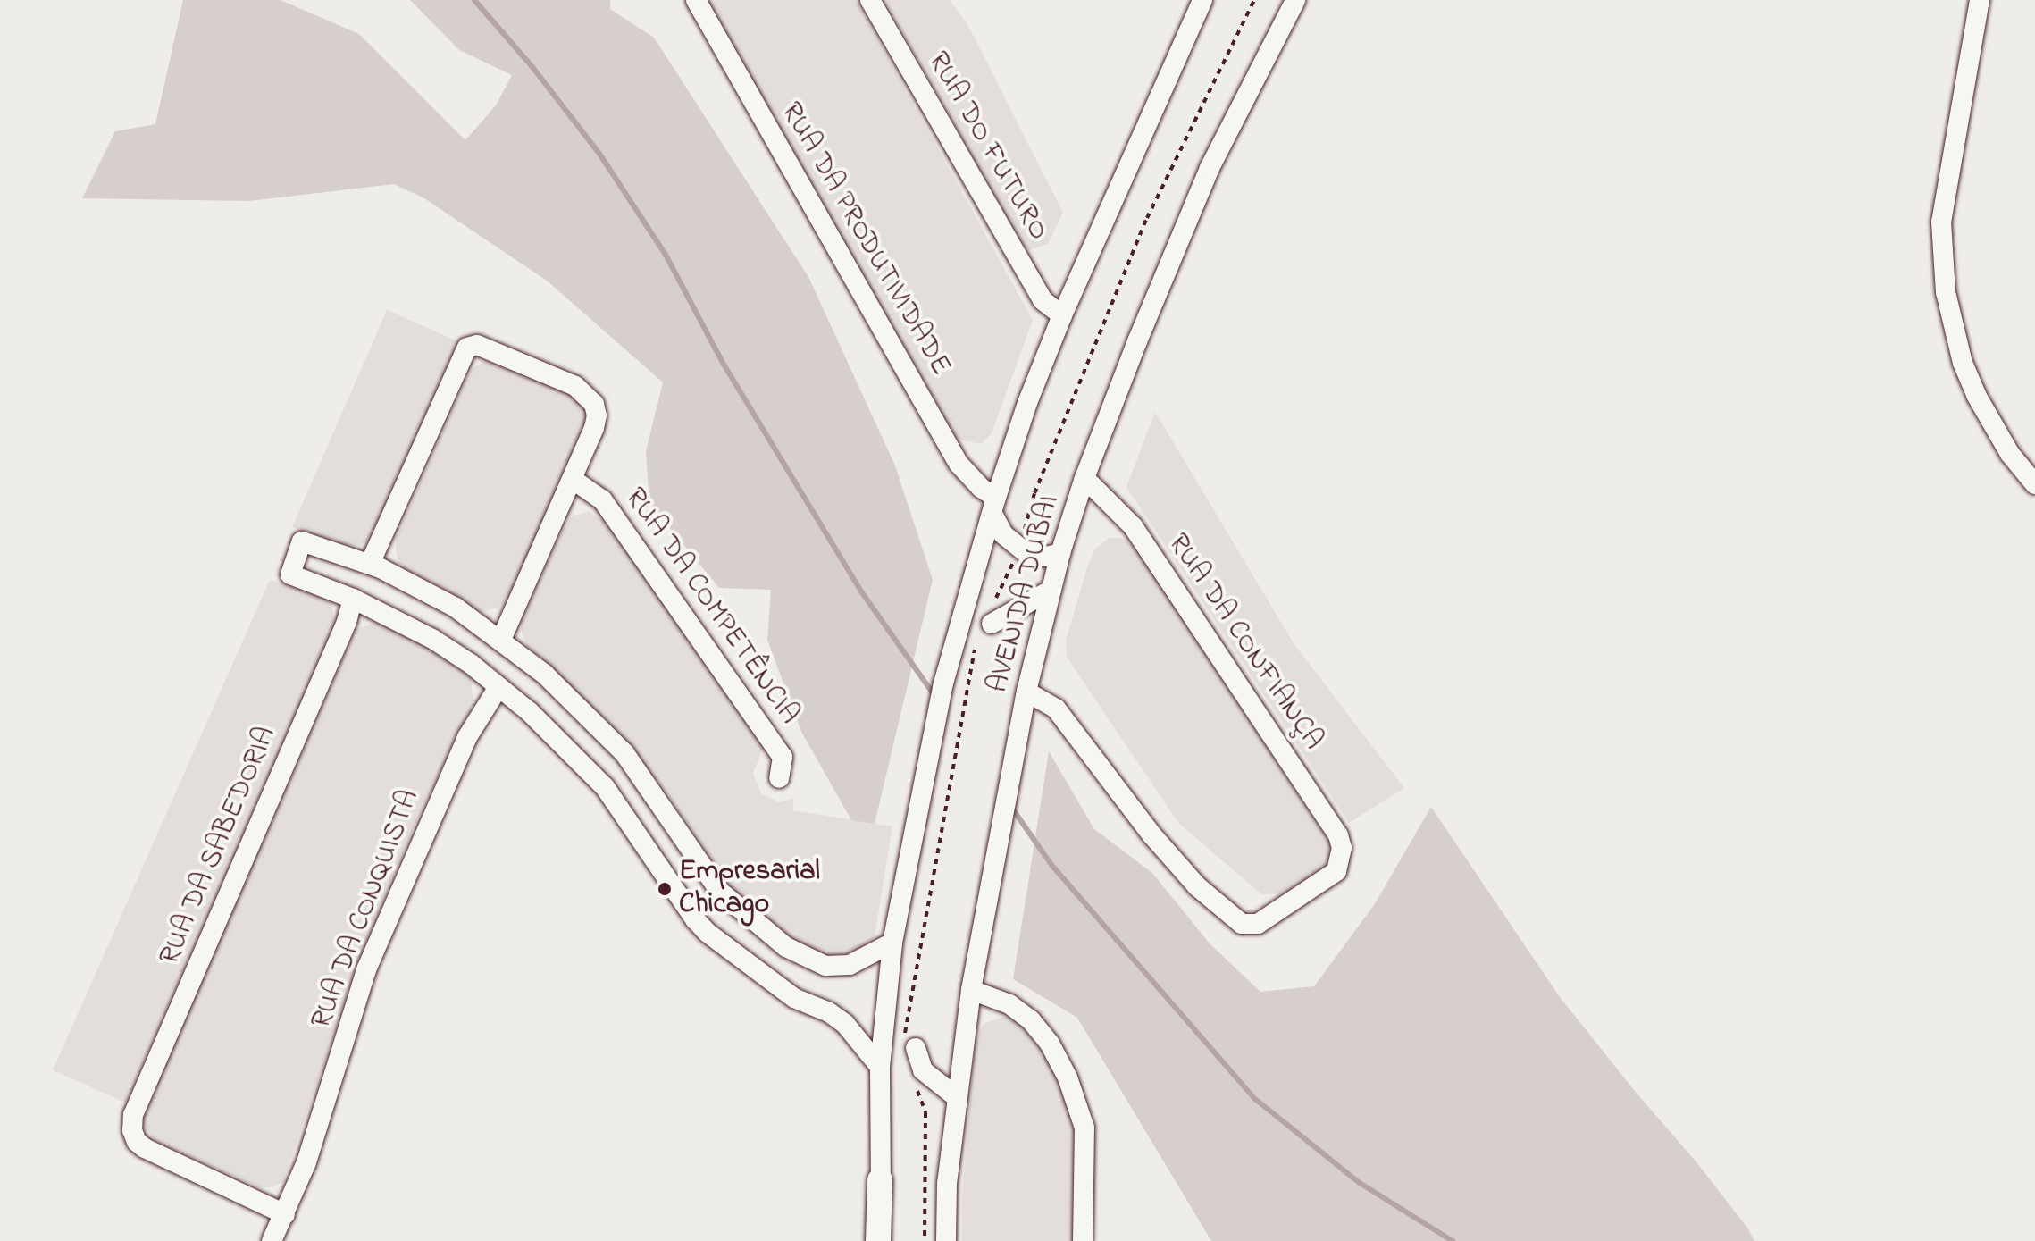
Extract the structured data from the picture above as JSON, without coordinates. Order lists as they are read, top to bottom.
{
  "streets": {
    "street": [
      "RUA DO FUTURO",
      "RUA DA PRODUTIVIDADE",
      "AVENIDA DUBAI",
      "RUA DA COMPETÊNCIA",
      "RUA DA CONFIANÇA",
      "RUA DA SABEDORIA",
      "RUA DA CONQUISTA"
    ]
  },
  "crossings": [
    ["RUA DO FUTURO", "AVENIDA DUBAI"],
    ["RUA DA PRODUTIVIDADE", "AVENIDA DUBAI"],
    ["AVENIDA DUBAI", "RUA DA CONFIANÇA"],
    ["RUA DA SABEDORIA", "RUA DA CONQUISTA"]
  ],
  "places": ["Empresarial Chicago"]
}
